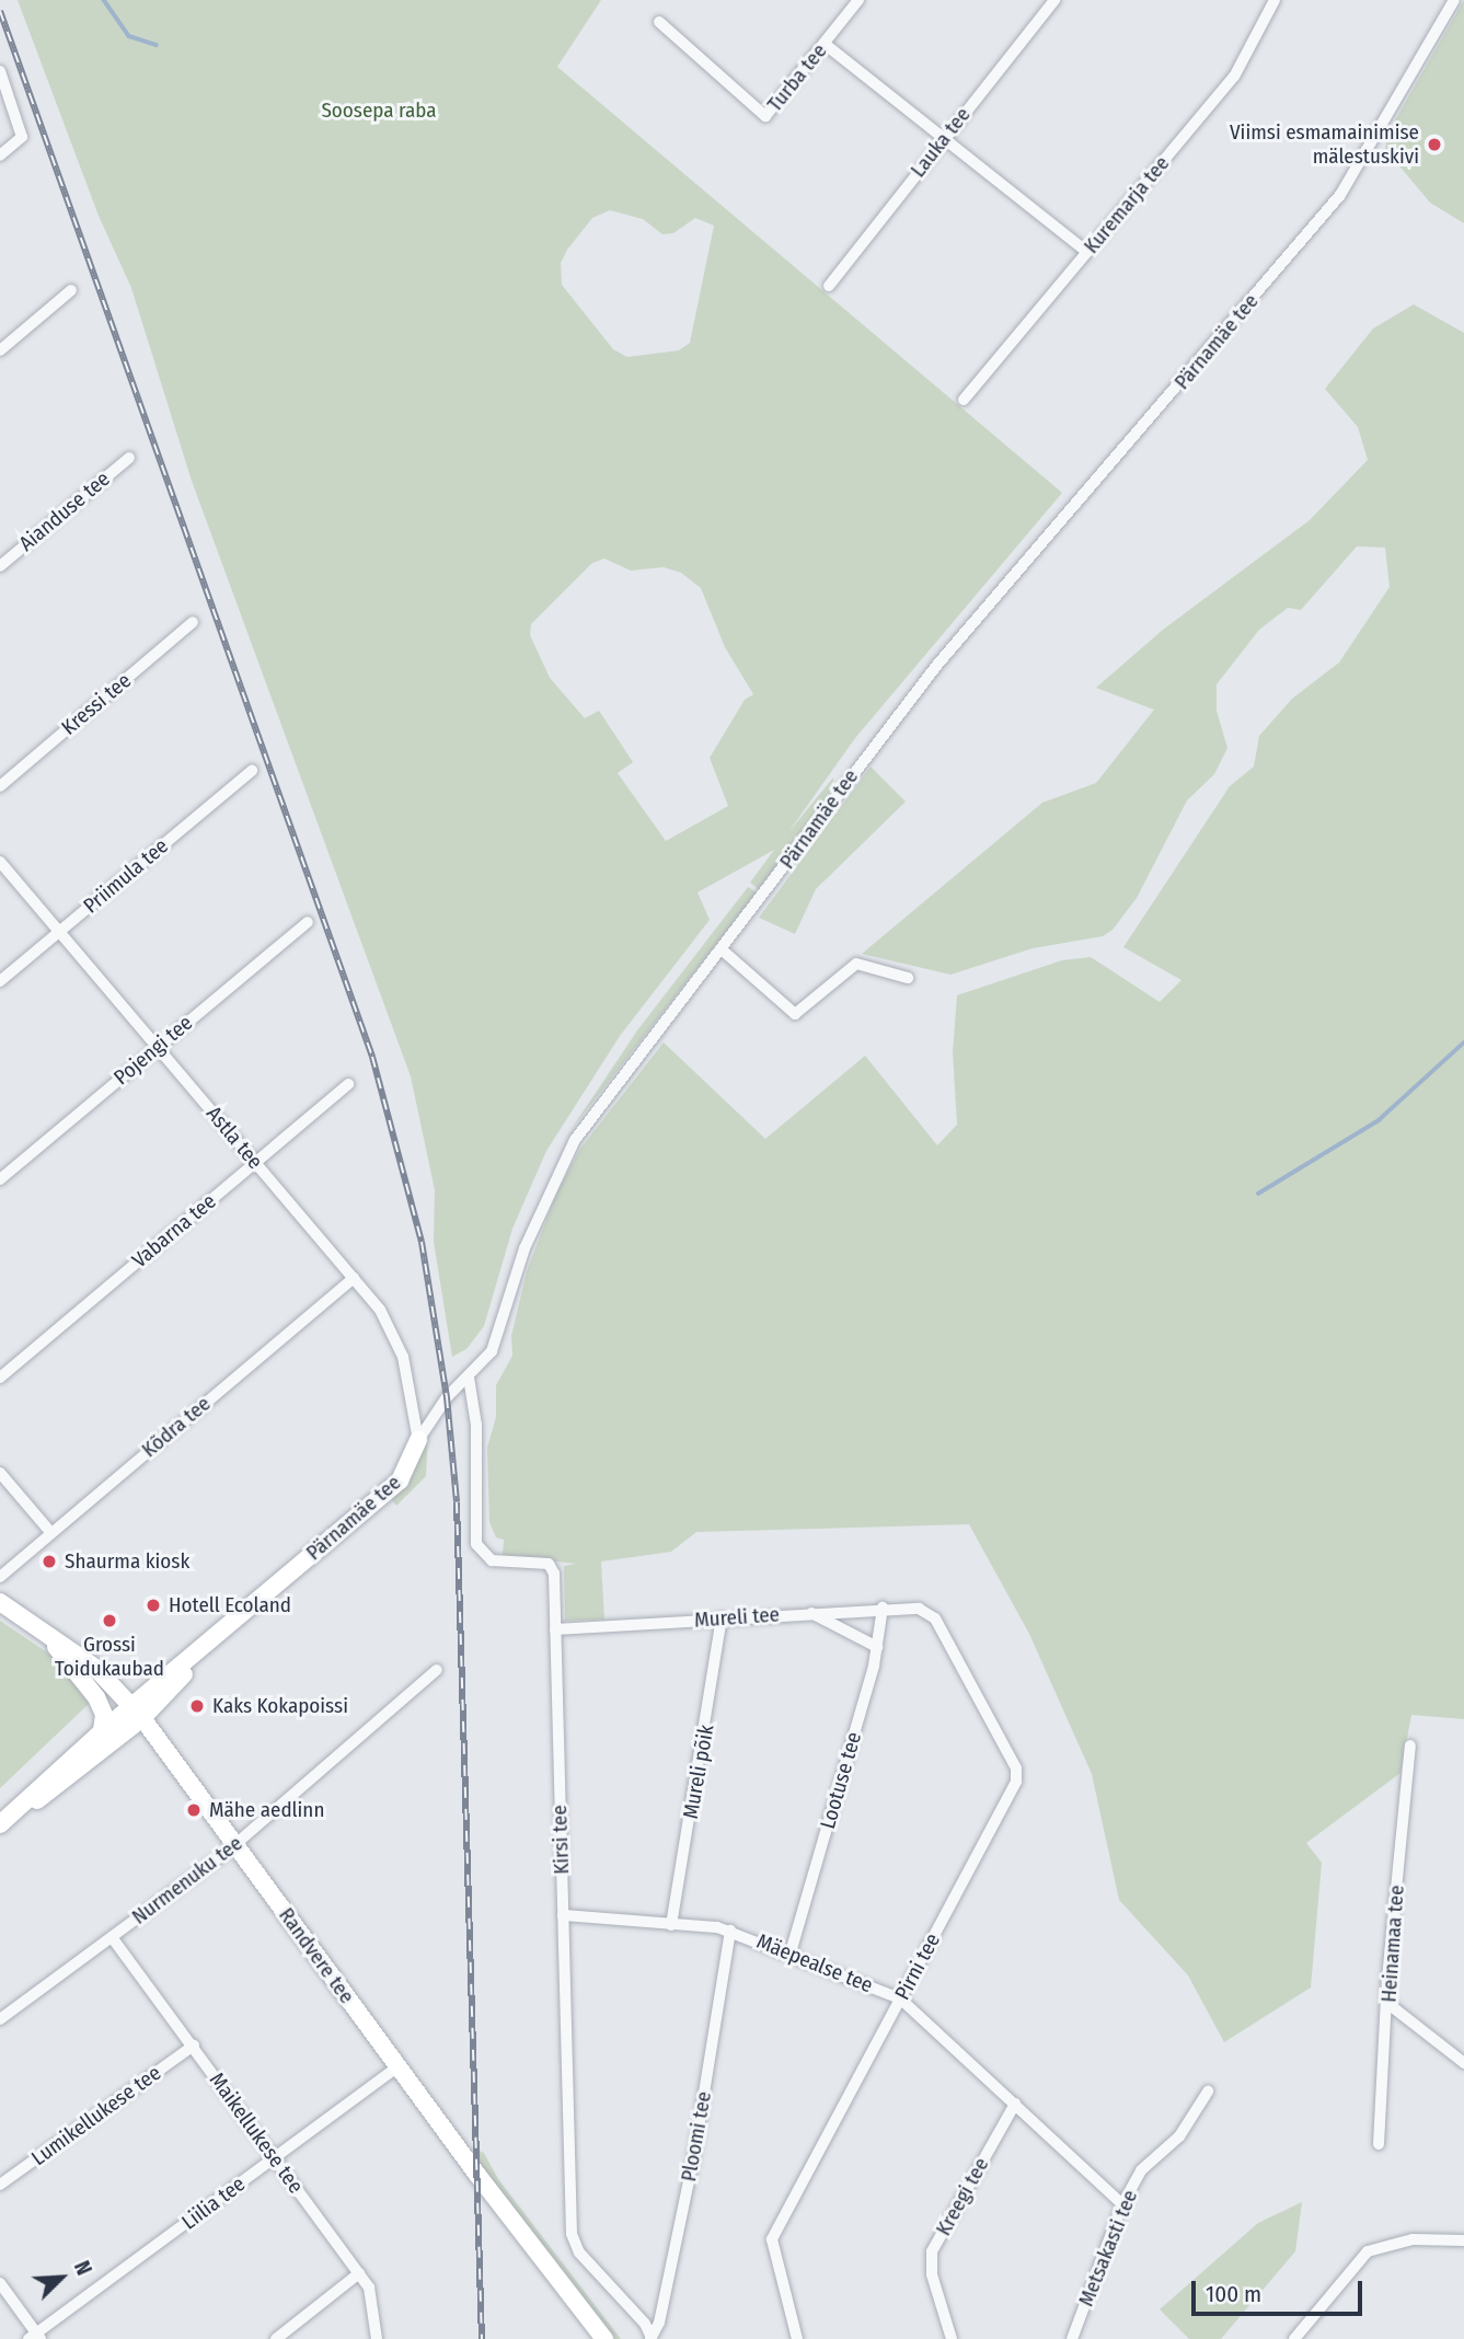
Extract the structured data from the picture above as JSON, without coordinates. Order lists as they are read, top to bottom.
{
  "streets": {
    "main road": ["Pärnamäe tee", "Randvere tee"],
    "street": [
      "Turba tee",
      "Lauka tee",
      "Kuremarja tee",
      "Aianduse tee",
      "Kressi tee",
      "Priimula tee",
      "Pojengi tee",
      "Astla tee",
      "Vabarna tee",
      "Kõdra tee",
      "Mureli tee",
      "Mureli põik",
      "Lootuse tee",
      "Kirsi tee",
      "Nurmenuku tee",
      "Heinamaa tee",
      "Mäepealse tee",
      "Pirni tee",
      "Lumikellukese tee",
      "Maikellukese tee",
      "Ploomi tee",
      "Kreegi tee",
      "Liilia tee",
      "Metsakasti tee"
    ]
  },
  "crossings": [
    ["Pärnamäe tee", "Astla tee"],
    ["Pärnamäe tee", "Kirsi tee"],
    ["Pärnamäe tee", "Randvere tee"],
    ["Priimula tee", "Astla tee"],
    ["Pojengi tee", "Astla tee"],
    ["Astla tee", "Vabarna tee"],
    ["Astla tee", "Kõdra tee"],
    ["Mureli tee", "Mureli põik"],
    ["Mureli tee", "Lootuse tee"],
    ["Mureli tee", "Kirsi tee"],
    ["Mureli tee", "Pirni tee"],
    ["Mureli põik", "Mäepealse tee"],
    ["Lootuse tee", "Mäepealse tee"],
    ["Kirsi tee", "Mäepealse tee"],
    ["Kirsi tee", "Ploomi tee"],
    ["Nurmenuku tee", "Randvere tee"],
    ["Nurmenuku tee", "Maikellukese tee"],
    ["Randvere tee", "Liilia tee"],
    ["Mäepealse tee", "Pirni tee"],
    ["Mäepealse tee", "Ploomi tee"],
    ["Mäepealse tee", "Kreegi tee"],
    ["Mäepealse tee", "Metsakasti tee"],
    ["Lumikellukese tee", "Maikellukese tee"],
    ["Maikellukese tee", "Liilia tee"]
  ],
  "parks": ["Soosepa raba"],
  "places": [
    "Viimsi esmamainimise mälestuskivi",
    "Shaurma kiosk",
    "Hotell Ecoland",
    "Grossi Toidukaubad",
    "Kaks Kokapoissi",
    "Mähe aedlinn"
  ],
  "scale_bar": "100 m",
  "north": "top right"
}
